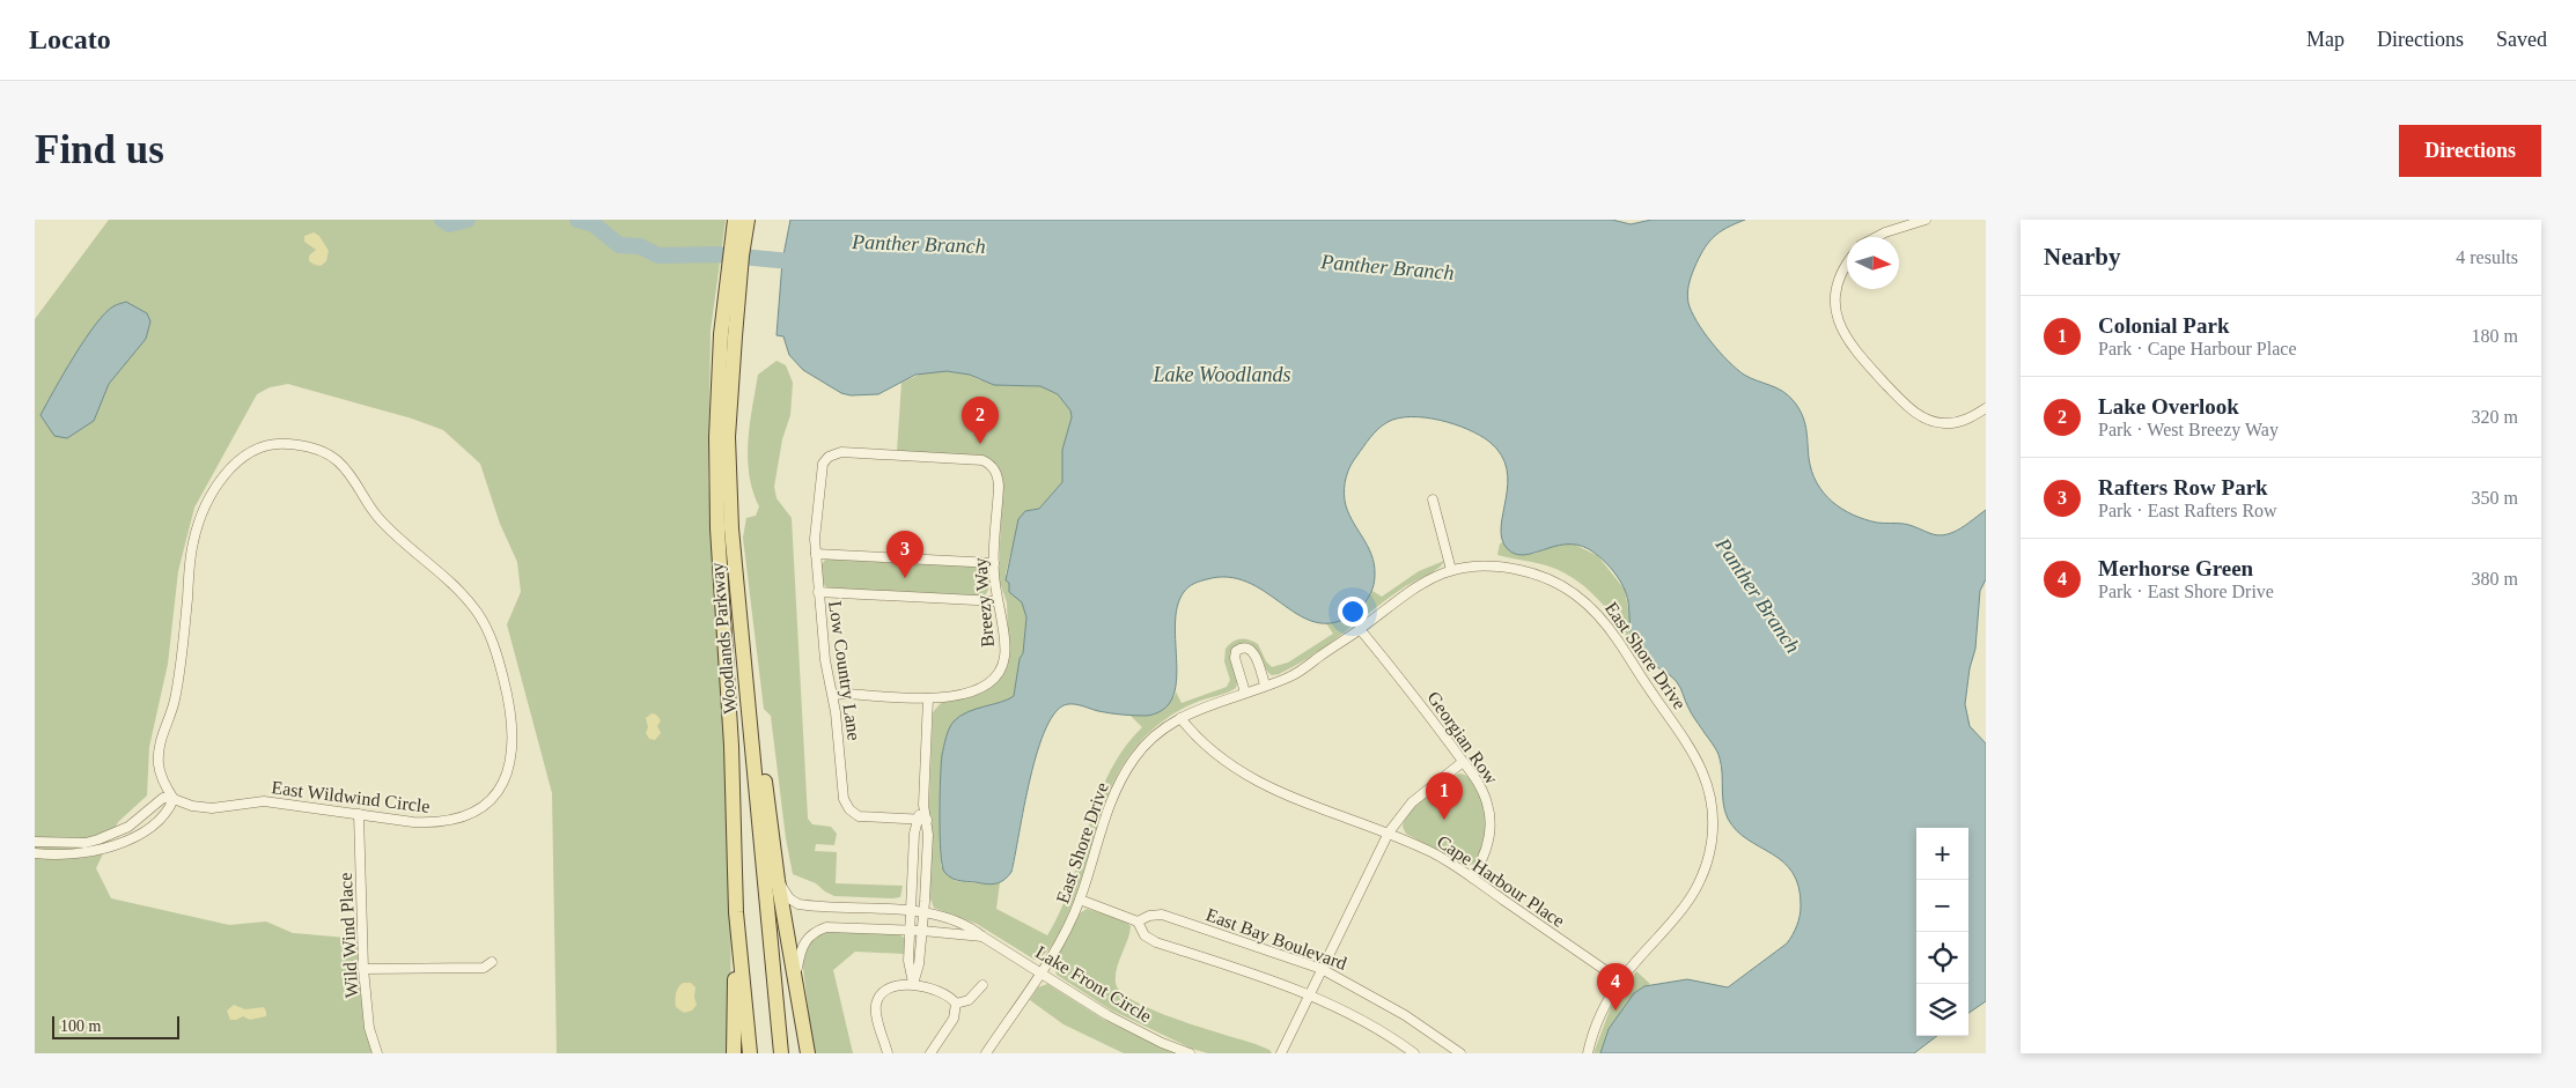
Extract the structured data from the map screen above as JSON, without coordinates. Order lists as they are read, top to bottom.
{
  "streets": {
    "main road": ["Woodlands Parkway"],
    "street": [
      "Breezy Way",
      "East Shore Drive",
      "Low Country Lane",
      "Georgian Row",
      "East Wildwind Circle",
      "Cape Harbour Place",
      "Wild Wind Place",
      "East Bay Boulevard",
      "Lake Front Circle"
    ]
  },
  "crossings": [
    ["Breezy Way", "Low Country Lane"],
    ["East Shore Drive", "Georgian Row"],
    ["East Shore Drive", "Cape Harbour Place"],
    ["East Shore Drive", "Lake Front Circle"],
    ["Georgian Row", "Cape Harbour Place"],
    ["East Wildwind Circle", "Wild Wind Place"]
  ],
  "water": ["Panther Branch", "Lake Woodlands"],
  "scale_bar": "100 m",
  "north": "right",
  "page": {
    "header": "Locato",
    "nav": ["Map", "Directions", "Saved"],
    "buttons": "Directions",
    "title": "Find us",
    "heading": ["Nearby", "4 results"],
    "list": [
      {
        "mark": "1",
        "name": "Colonial Park",
        "note": "Park · Cape Harbour Place",
        "value": "180 m"
      },
      {
        "mark": "2",
        "name": "Lake Overlook",
        "note": "Park · West Breezy Way",
        "value": "320 m"
      },
      {
        "mark": "3",
        "name": "Rafters Row Park",
        "note": "Park · East Rafters Row",
        "value": "350 m"
      },
      {
        "mark": "4",
        "name": "Merhorse Green",
        "note": "Park · East Shore Drive",
        "value": "380 m"
      }
    ],
    "pins": [
      "2",
      "3",
      "1",
      "4"
    ],
    "map_buttons": ["+", "−"],
    "scale": "100 m"
  }
}
